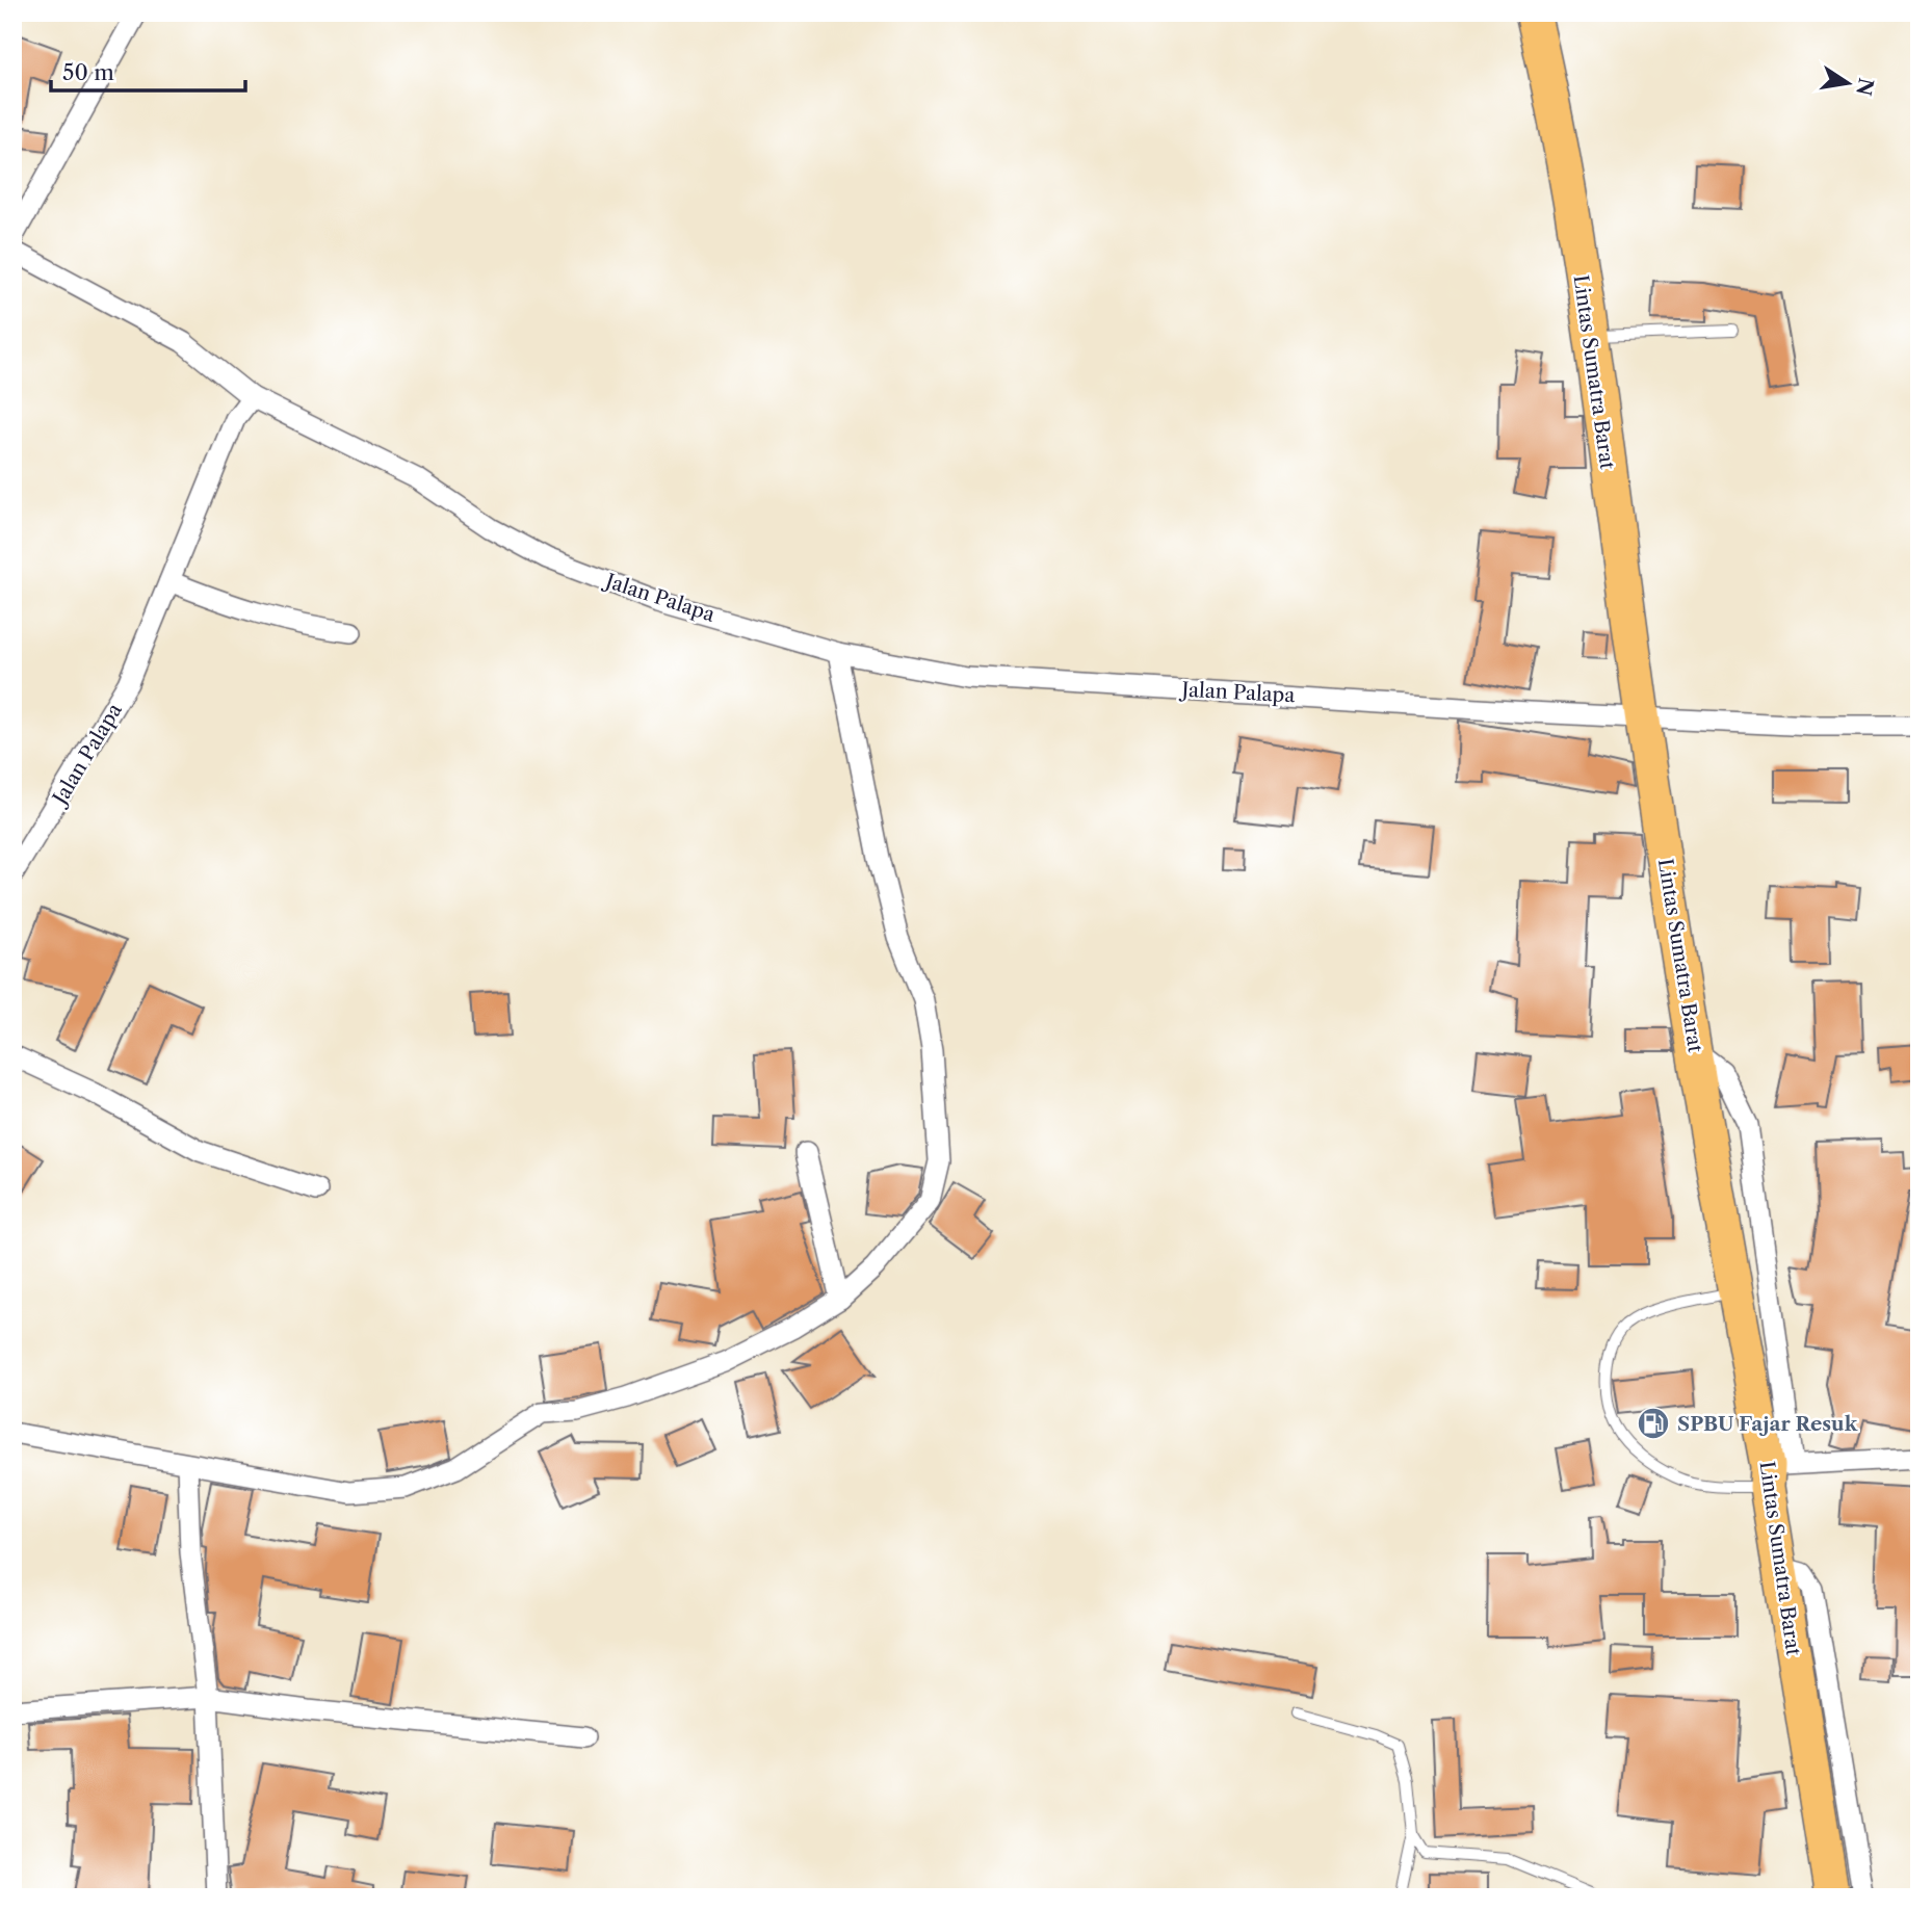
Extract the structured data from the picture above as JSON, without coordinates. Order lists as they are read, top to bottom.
{
  "streets": {
    "highway": ["Lintas Sumatra Barat"],
    "street": ["Jalan Palapa"]
  },
  "crossings": [
    ["Lintas Sumatra Barat", "Jalan Palapa"]
  ],
  "places": {
    "fuel station": ["SPBU Fajar Resuk"]
  },
  "scale_bar": "50 m",
  "north": "right"
}
